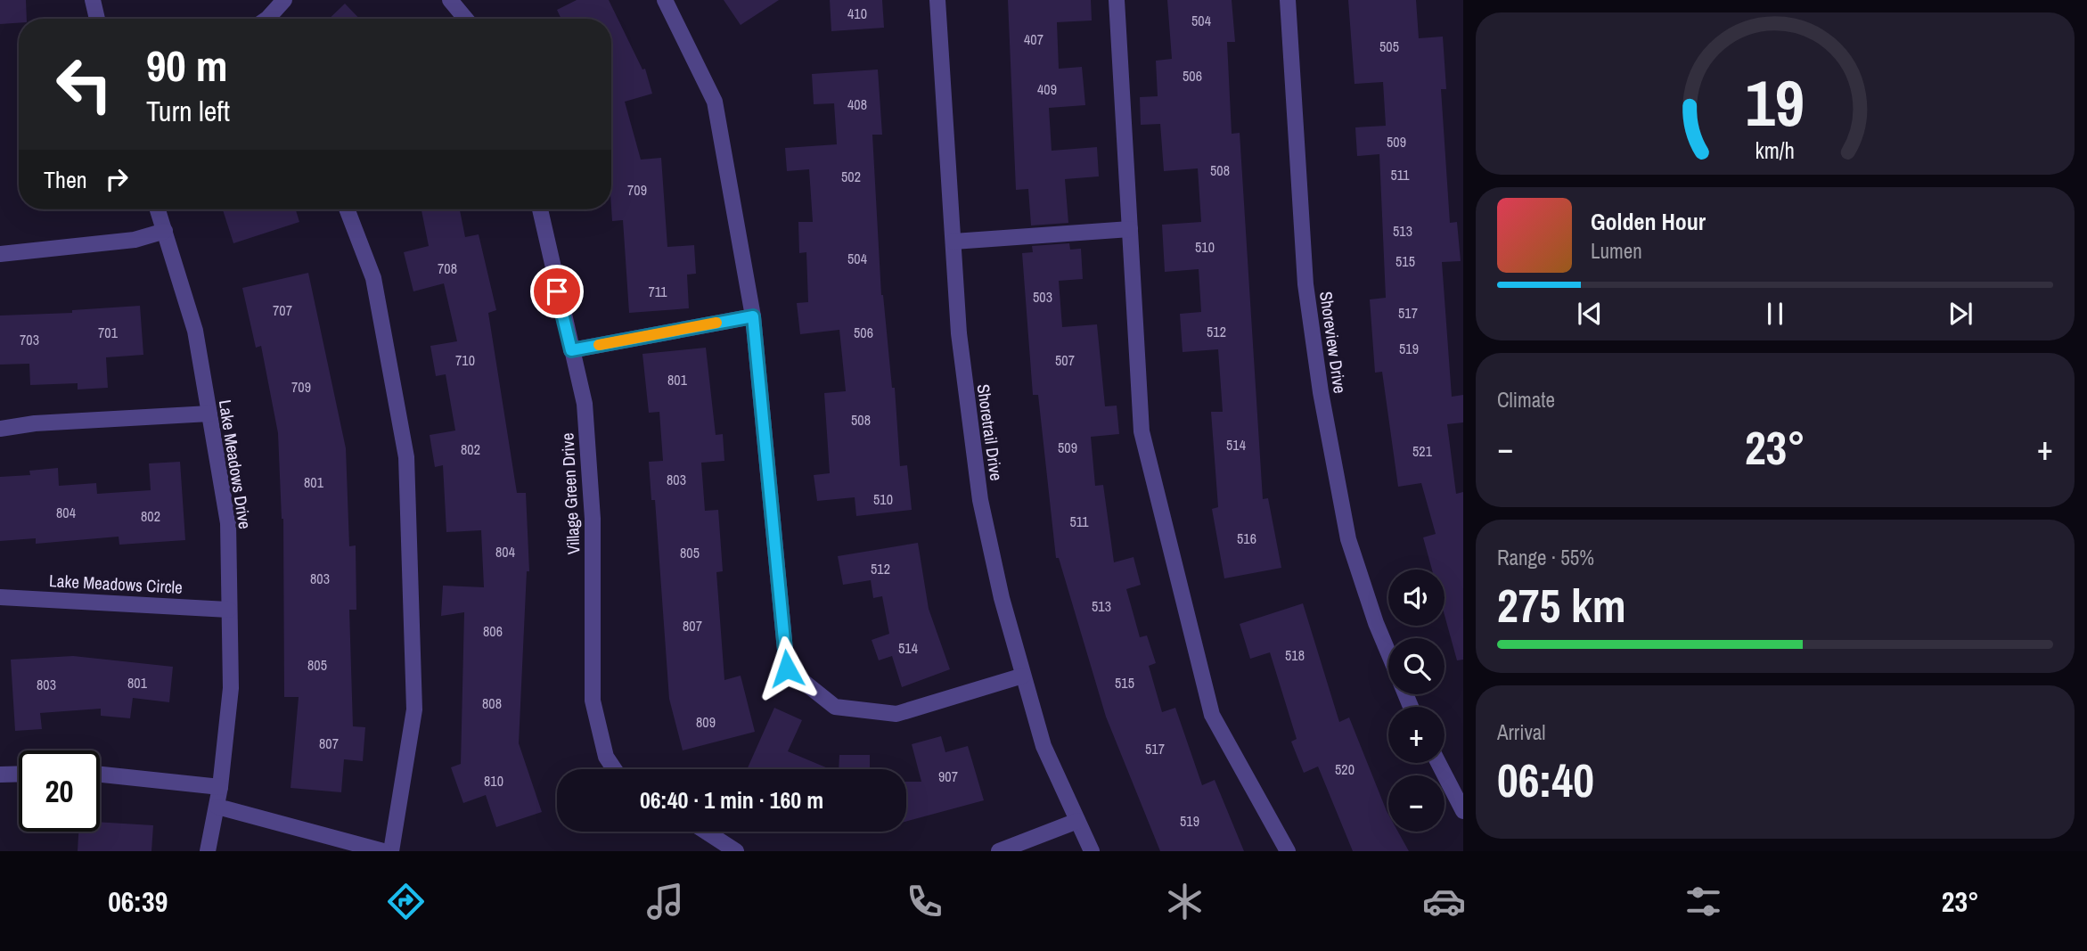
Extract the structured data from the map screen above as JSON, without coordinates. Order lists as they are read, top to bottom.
{
  "streets": {
    "street": [
      "Shoreview Drive",
      "Shoretrail Drive",
      "Lake Meadows Drive",
      "Village Green Drive",
      "Lake Meadows Circle"
    ]
  },
  "crossings": [
    ["Lake Meadows Drive", "Lake Meadows Circle"]
  ],
  "house_numbers": [
    "410",
    "504",
    "407",
    "505",
    "506",
    "409",
    "408",
    "509",
    "508",
    "511",
    "502",
    "709",
    "513",
    "510",
    "504",
    "515",
    "708",
    "711",
    "503",
    "707",
    "517",
    "512",
    "701",
    "506",
    "703",
    "519",
    "710",
    "507",
    "801",
    "709",
    "508",
    "514",
    "509",
    "802",
    "521",
    "803",
    "801",
    "510",
    "804",
    "802",
    "511",
    "516",
    "804",
    "805",
    "512",
    "803",
    "513",
    "807",
    "806",
    "514",
    "518",
    "805",
    "801",
    "515",
    "803",
    "808",
    "809",
    "807",
    "517",
    "520",
    "907",
    "810",
    "519"
  ],
  "page": {
    "turn": ["90 m", "Turn left"],
    "then": "Then",
    "song": ["Golden Hour", "Lumen"],
    "tile": [
      "Climate",
      ["Range · 55%", "275 km"],
      ["Arrival", "06:40"]
    ],
    "heat": ["−", "23°", "+"],
    "map_buttons": ["+", "−"],
    "limit": "20",
    "trip": "06:40 · 1 min · 160 m",
    "tabs": ["06:39", "23°"],
    "gauge": ["19", "km/h"]
  }
}
